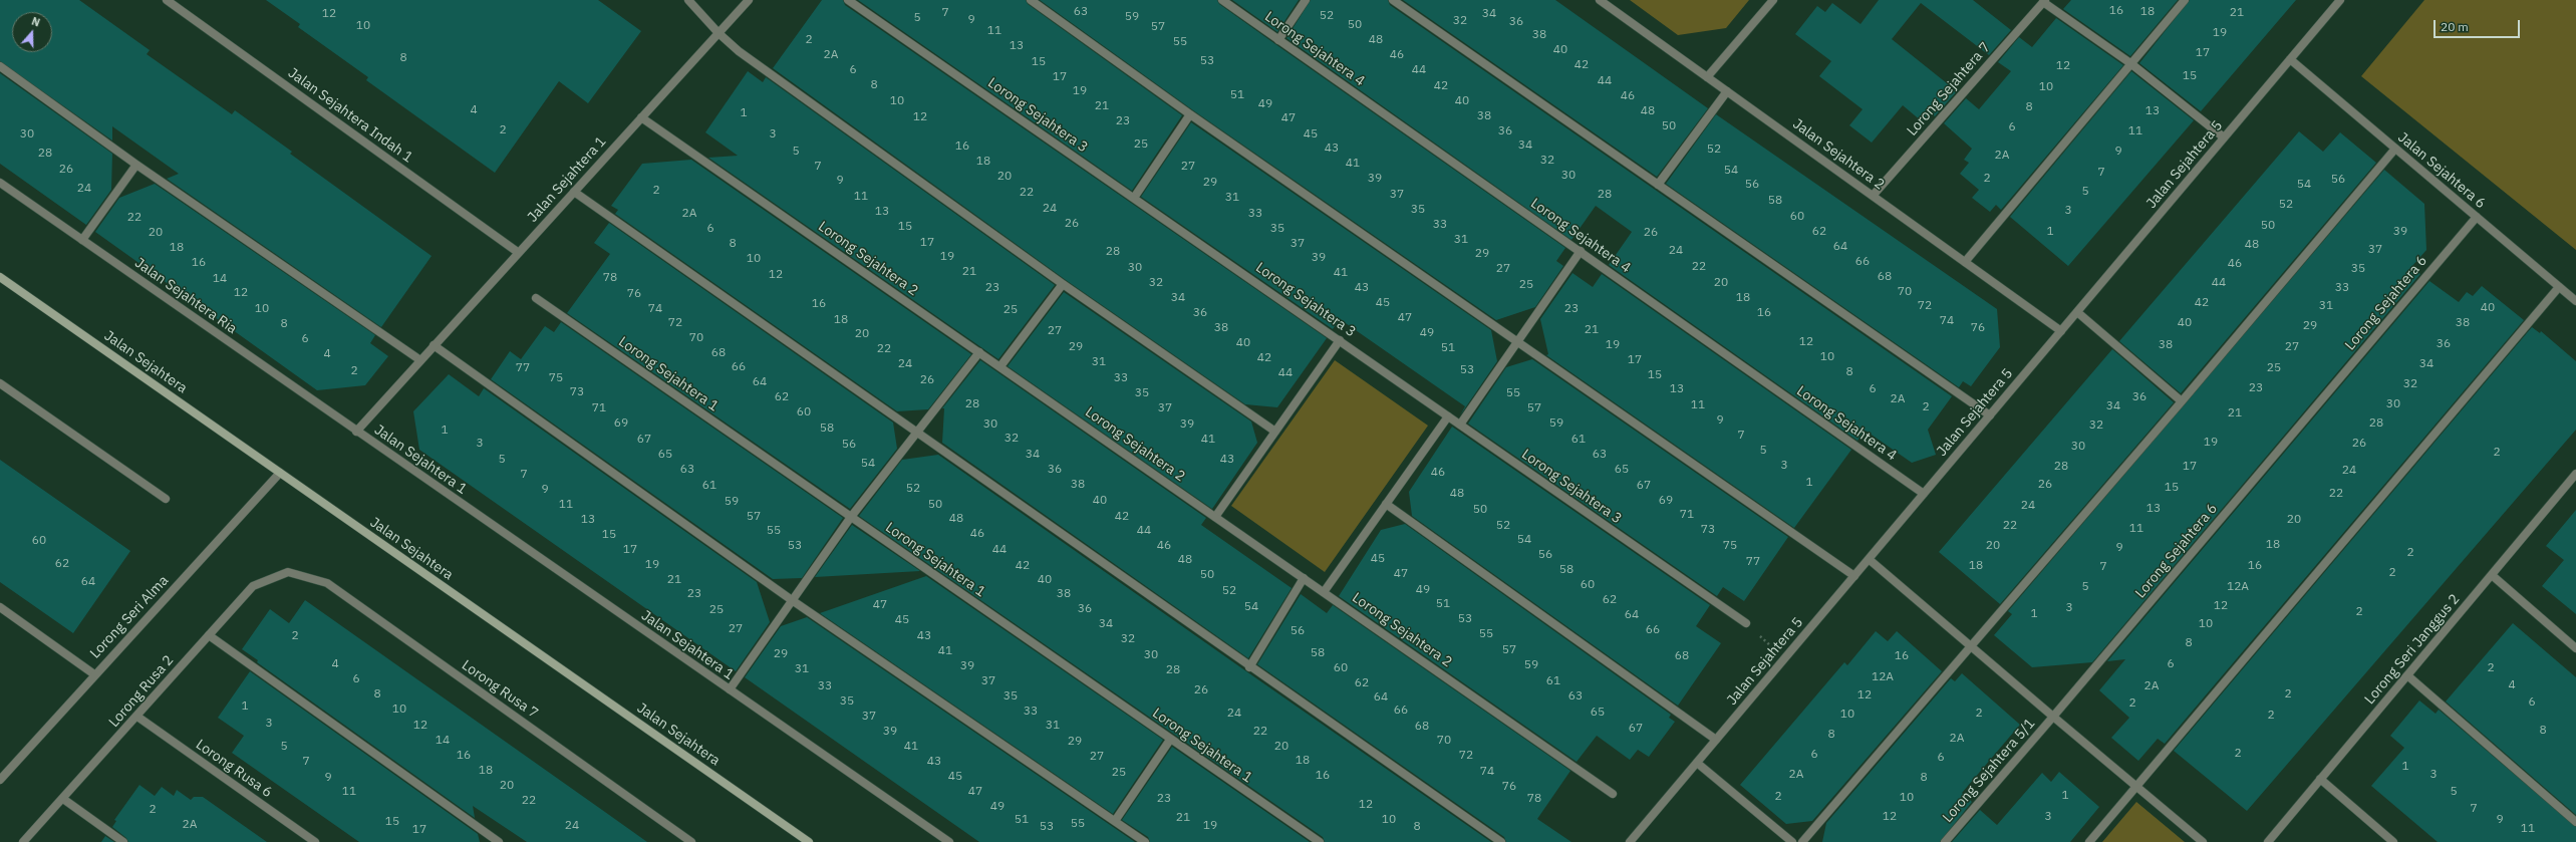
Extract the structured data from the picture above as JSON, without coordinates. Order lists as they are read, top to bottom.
{
  "streets": {
    "main road": ["Jalan Sejahtera"],
    "street": [
      "Lorong Sejahtera 4",
      "Lorong Sejahtera 7",
      "Jalan Sejahtera Indah 1",
      "Lorong Sejahtera 3",
      "Jalan Sejahtera 2",
      "Jalan Sejahtera 5",
      "Jalan Sejahtera 6",
      "Jalan Sejahtera 1",
      "Lorong Sejahtera 2",
      "Jalan Sejahtera Ria",
      "Lorong Sejahtera 6",
      "Lorong Sejahtera 1",
      "Lorong Seri Alma",
      "Lorong Seri Janggus 2",
      "Lorong Rusa 7",
      "Lorong Rusa 2",
      "Lorong Rusa 6",
      "Lorong Sejahtera 5/1"
    ]
  },
  "crossings": [
    ["Lorong Sejahtera 4", "Jalan Sejahtera 5"],
    ["Lorong Sejahtera 7", "Jalan Sejahtera 2"],
    ["Jalan Sejahtera Indah 1", "Jalan Sejahtera 1"],
    ["Jalan Sejahtera 2", "Jalan Sejahtera 5"],
    ["Jalan Sejahtera 5", "Jalan Sejahtera 6"],
    ["Jalan Sejahtera 6", "Lorong Sejahtera 6"],
    ["Jalan Sejahtera 1", "Lorong Sejahtera 2"],
    ["Jalan Sejahtera 1", "Jalan Sejahtera Ria"],
    ["Lorong Sejahtera 6", "Lorong Sejahtera 5/1"],
    ["Jalan Sejahtera", "Lorong Seri Alma"],
    ["Lorong Rusa 7", "Lorong Rusa 2"],
    ["Lorong Rusa 2", "Lorong Rusa 6"]
  ],
  "house_numbers": [
    "16",
    "63",
    "18",
    "7",
    "21",
    "12",
    "34",
    "52",
    "59",
    "5",
    "9",
    "32",
    "36",
    "50",
    "10",
    "57",
    "11",
    "19",
    "38",
    "2",
    "48",
    "55",
    "13",
    "40",
    "17",
    "2A",
    "46",
    "8",
    "53",
    "15",
    "42",
    "12",
    "6",
    "44",
    "15",
    "17",
    "44",
    "8",
    "42",
    "10",
    "19",
    "51",
    "46",
    "10",
    "40",
    "49",
    "21",
    "8",
    "4",
    "48",
    "13",
    "1",
    "38",
    "12",
    "47",
    "23",
    "50",
    "6",
    "2",
    "36",
    "11",
    "30",
    "3",
    "45",
    "25",
    "34",
    "16",
    "43",
    "52",
    "5",
    "9",
    "28",
    "2A",
    "32",
    "18",
    "41",
    "7",
    "27",
    "26",
    "54",
    "7",
    "30",
    "20",
    "39",
    "2",
    "56",
    "9",
    "29",
    "56",
    "54",
    "24",
    "2",
    "5",
    "22",
    "37",
    "28",
    "11",
    "31",
    "58",
    "52",
    "24",
    "35",
    "3",
    "13",
    "2A",
    "33",
    "60",
    "22",
    "26",
    "33",
    "50",
    "15",
    "6",
    "35",
    "62",
    "1",
    "39",
    "20",
    "26",
    "31",
    "17",
    "8",
    "37",
    "48",
    "64",
    "18",
    "37",
    "24",
    "28",
    "29",
    "19",
    "39",
    "10",
    "66",
    "16",
    "46",
    "22",
    "30",
    "27",
    "35",
    "21",
    "41",
    "12",
    "68",
    "78",
    "14",
    "32",
    "20",
    "44",
    "25",
    "23",
    "43",
    "33",
    "70",
    "12",
    "76",
    "34",
    "18",
    "45",
    "42",
    "16",
    "72",
    "31",
    "40",
    "10",
    "74",
    "23",
    "25",
    "36",
    "16",
    "47",
    "18",
    "74",
    "72",
    "40",
    "38",
    "8",
    "29",
    "38",
    "76",
    "21",
    "27",
    "49",
    "20",
    "70",
    "6",
    "12",
    "40",
    "36",
    "19",
    "38",
    "29",
    "27",
    "51",
    "22",
    "68",
    "4",
    "10",
    "42",
    "17",
    "31",
    "24",
    "34",
    "66",
    "77",
    "25",
    "53",
    "2",
    "8",
    "44",
    "15",
    "75",
    "33",
    "26",
    "64",
    "32",
    "23",
    "13",
    "6",
    "73",
    "35",
    "55",
    "62",
    "36",
    "2A",
    "28",
    "30",
    "11",
    "34",
    "2",
    "71",
    "37",
    "57",
    "60",
    "21",
    "9",
    "69",
    "59",
    "28",
    "30",
    "39",
    "32",
    "58",
    "1",
    "7",
    "32",
    "67",
    "41",
    "61",
    "19",
    "3",
    "26",
    "56",
    "30",
    "5",
    "2",
    "65",
    "34",
    "63",
    "5",
    "43",
    "54",
    "3",
    "28",
    "17",
    "63",
    "36",
    "65",
    "24",
    "46",
    "7",
    "1",
    "38",
    "26",
    "61",
    "67",
    "15",
    "52",
    "9",
    "48",
    "22",
    "40",
    "69",
    "59",
    "11",
    "50",
    "24",
    "13",
    "50",
    "71",
    "57",
    "42",
    "48",
    "13",
    "20",
    "52",
    "22",
    "11",
    "73",
    "55",
    "44",
    "46",
    "15",
    "54",
    "60",
    "18",
    "53",
    "46",
    "75",
    "20",
    "9",
    "17",
    "44",
    "2",
    "56",
    "45",
    "48",
    "77",
    "62",
    "19",
    "42",
    "18",
    "16",
    "7",
    "58",
    "2",
    "47",
    "50",
    "21",
    "40",
    "64",
    "60",
    "5",
    "12A",
    "49",
    "52",
    "23",
    "38",
    "62",
    "51",
    "47",
    "12",
    "54",
    "3",
    "36",
    "25",
    "2",
    "1",
    "64",
    "53",
    "45",
    "34",
    "10",
    "27",
    "66",
    "56",
    "55",
    "2",
    "43",
    "32",
    "8",
    "57",
    "41",
    "58",
    "29",
    "30",
    "68",
    "16",
    "4",
    "6",
    "59",
    "39",
    "60",
    "2",
    "31",
    "28",
    "12A",
    "6",
    "37",
    "61",
    "62",
    "4",
    "33",
    "2A",
    "26",
    "8",
    "2",
    "12",
    "35",
    "63",
    "64",
    "35",
    "6",
    "2",
    "1",
    "10",
    "66",
    "33",
    "65",
    "24",
    "2",
    "10",
    "2",
    "37",
    "3",
    "12",
    "31",
    "68",
    "67",
    "8",
    "39",
    "22",
    "8",
    "2A",
    "14",
    "70",
    "29",
    "5",
    "41",
    "20",
    "2",
    "6",
    "16",
    "72",
    "27",
    "6",
    "18",
    "7",
    "43",
    "1",
    "18",
    "74",
    "25",
    "2A",
    "3",
    "16",
    "45",
    "9",
    "8",
    "20",
    "76",
    "11",
    "47",
    "5",
    "1",
    "2",
    "10",
    "23",
    "78",
    "22",
    "12",
    "49",
    "7",
    "2",
    "12",
    "3",
    "21",
    "51",
    "10",
    "9",
    "15",
    "55",
    "2A",
    "24",
    "19",
    "53",
    "8",
    "11",
    "17"
  ],
  "scale_bar": "20 m",
  "north": "top"
}
